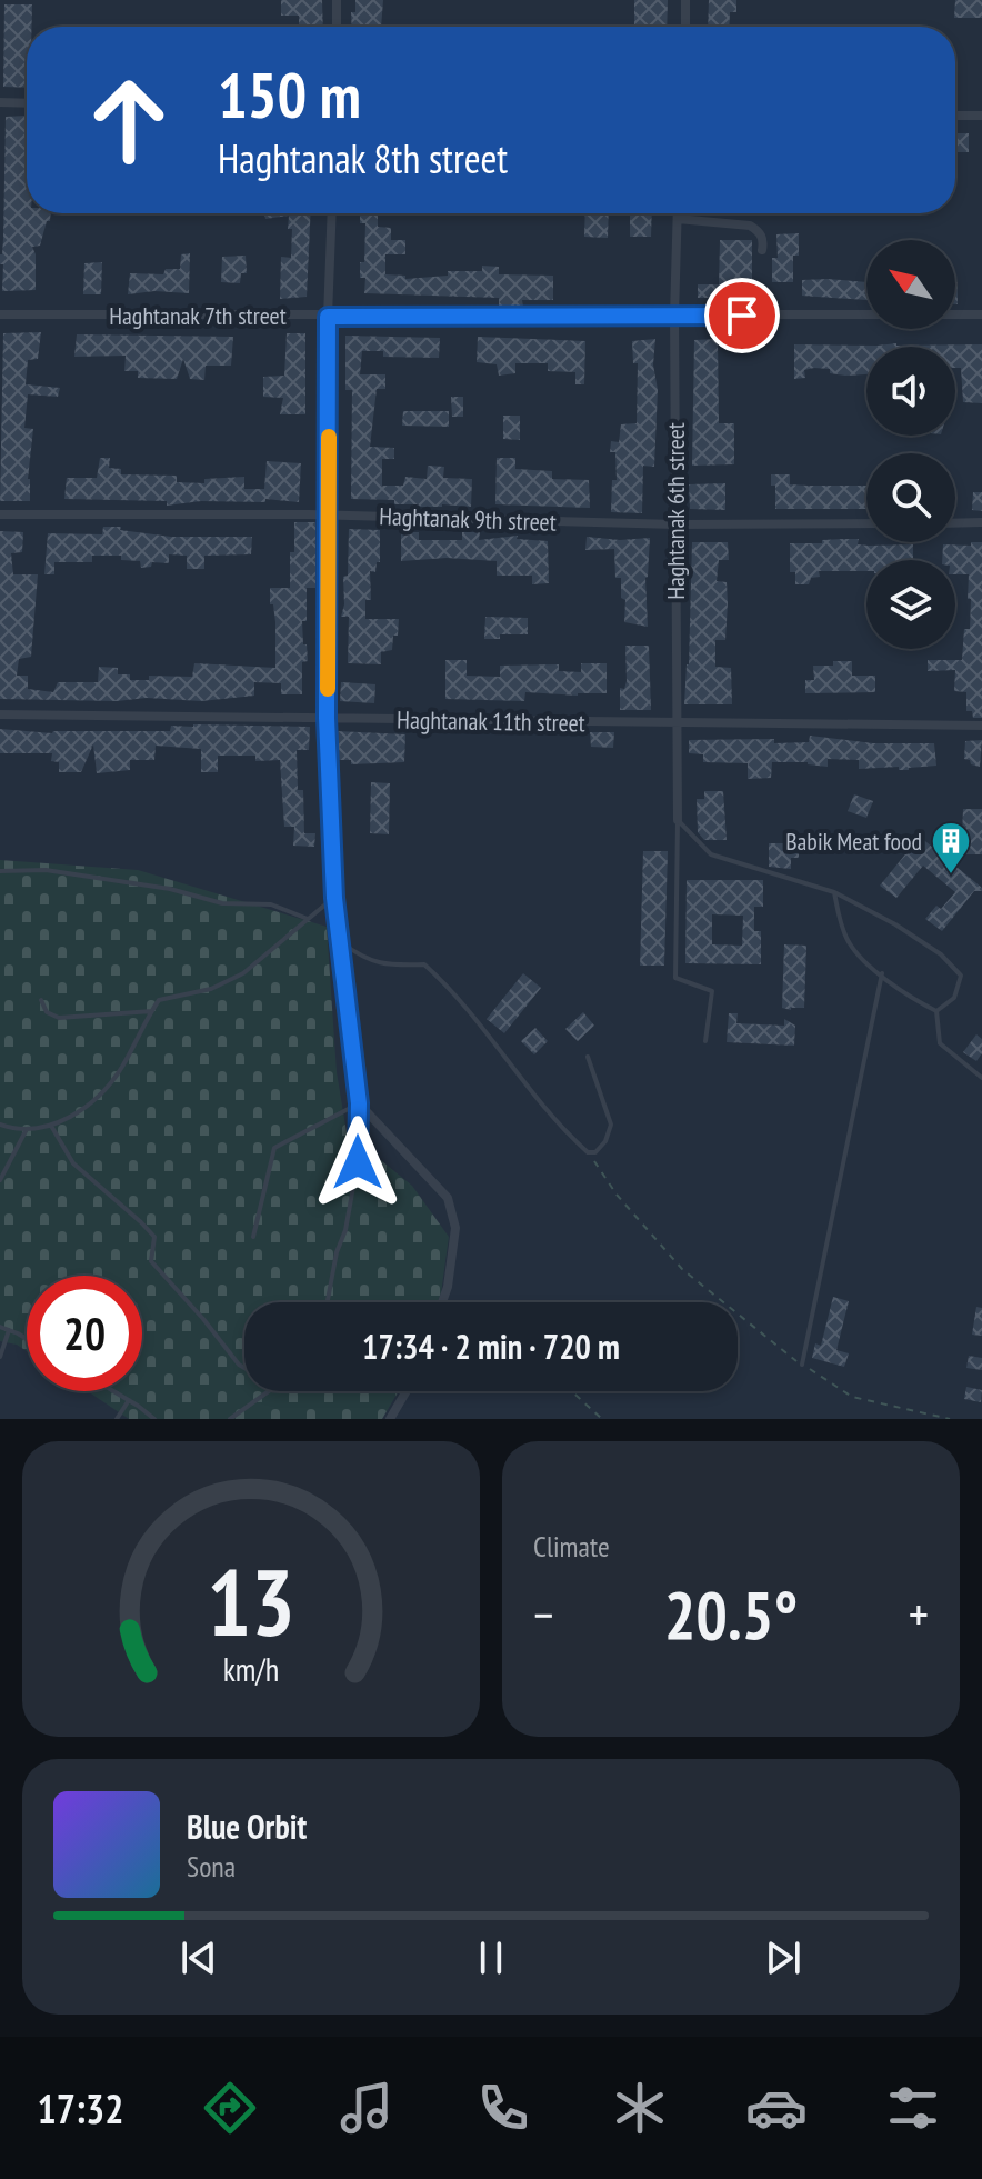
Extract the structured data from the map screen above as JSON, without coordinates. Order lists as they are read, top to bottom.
{
  "streets": {
    "street": [
      "Haghtanak 7th street",
      "Haghtanak 6th street",
      "Haghtanak 9th street",
      "Haghtanak 11th street"
    ]
  },
  "crossings": [
    ["Haghtanak 7th street", "Haghtanak 6th street"],
    ["Haghtanak 6th street", "Haghtanak 9th street"],
    ["Haghtanak 6th street", "Haghtanak 11th street"]
  ],
  "places": {
    "building": ["Babik Meat food"]
  },
  "north": "top left",
  "page": {
    "turn": ["150 m", "Haghtanak 8th street"],
    "limit": "20",
    "trip": "17:34 · 2 min · 720 m",
    "tile": "Climate",
    "heat": ["−", "20.5°", "+"],
    "song": ["Blue Orbit", "Sona"],
    "tabs": "17:32",
    "gauge": ["13", "km/h"]
  }
}
